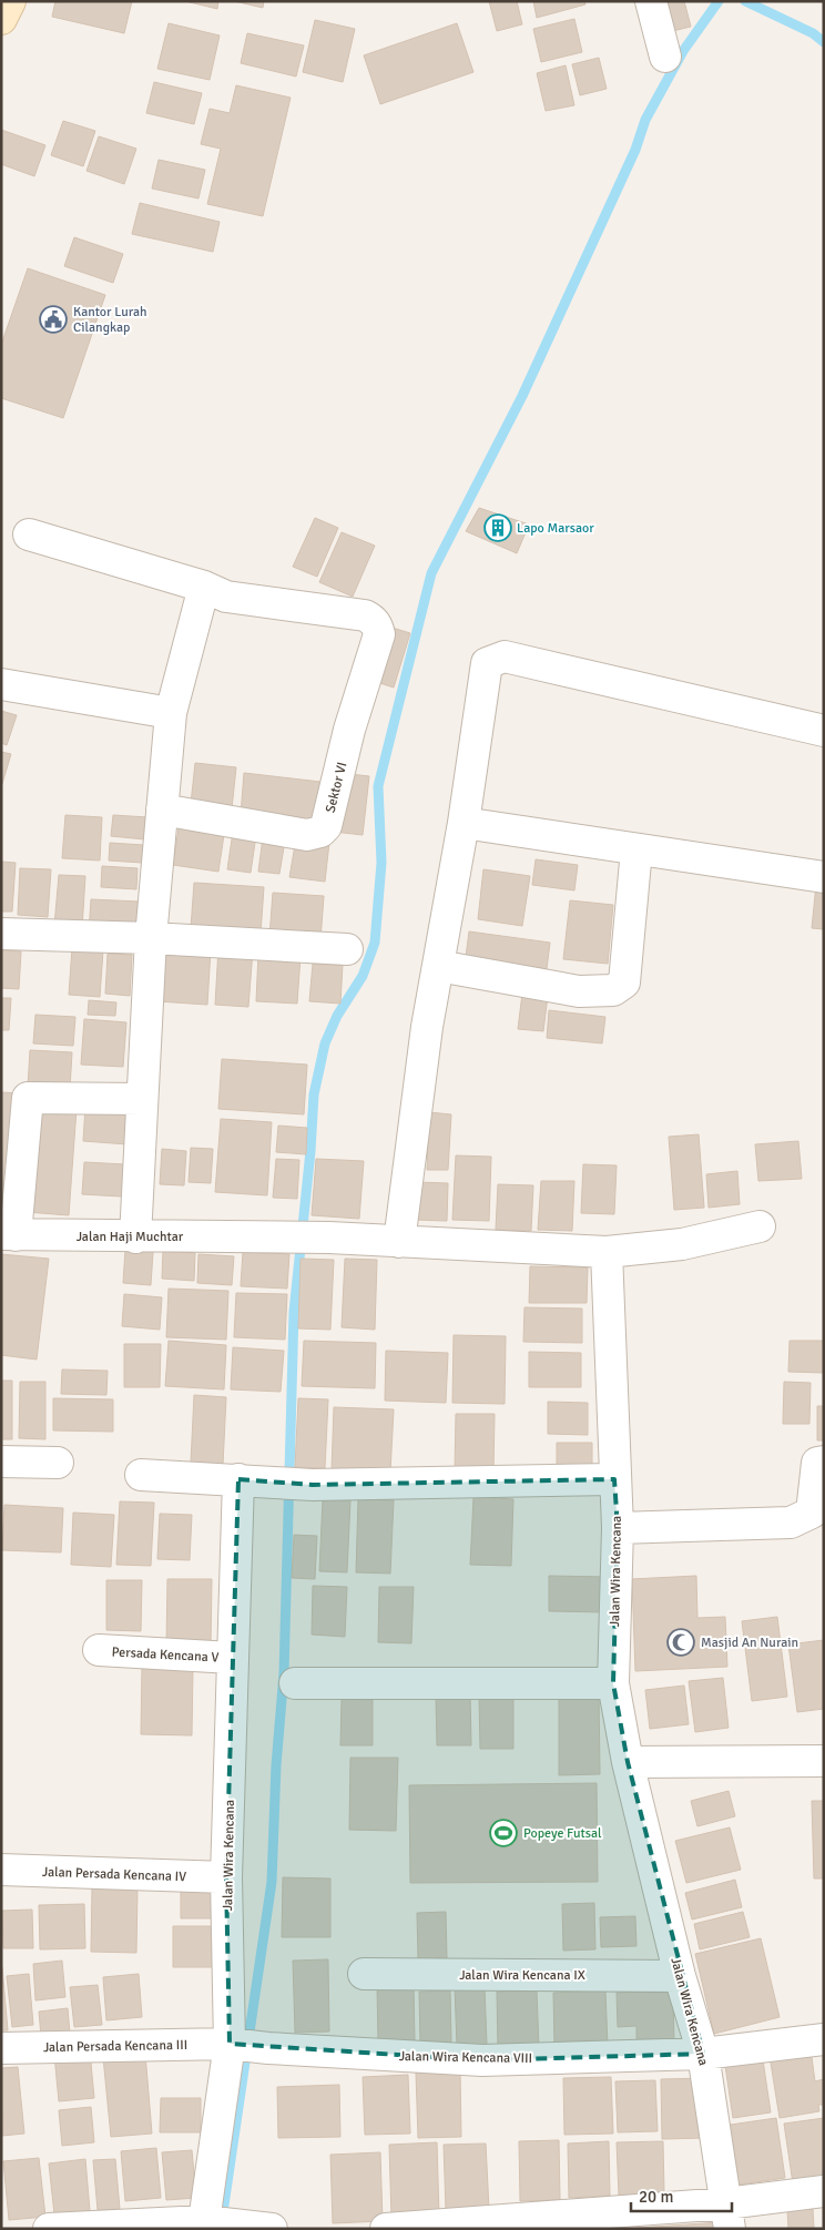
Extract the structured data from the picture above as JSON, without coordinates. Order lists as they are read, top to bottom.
{
  "streets": {
    "street": [
      "Sektor VI",
      "Jalan Haji Muchtar",
      "Jalan Wira Kencana",
      "Persada Kencana V",
      "Jalan Persada Kencana IV",
      "Jalan Wira Kencana IX",
      "Jalan Persada Kencana III",
      "Jalan Wira Kencana VIII"
    ]
  },
  "crossings": [
    ["Jalan Wira Kencana", "Persada Kencana V"],
    ["Jalan Wira Kencana", "Jalan Persada Kencana IV"],
    ["Jalan Wira Kencana", "Jalan Wira Kencana IX"],
    ["Jalan Wira Kencana", "Jalan Persada Kencana III"],
    ["Jalan Wira Kencana", "Jalan Wira Kencana VIII"],
    ["Jalan Persada Kencana III", "Jalan Wira Kencana VIII"]
  ],
  "places": {
    "public building": ["Kantor Lurah Cilangkap"],
    "building": ["Lapo Marsaor"],
    "mosque": ["Masjid An Nurain"],
    "sports": ["Popeye Futsal"]
  },
  "scale_bar": "20 m"
}
